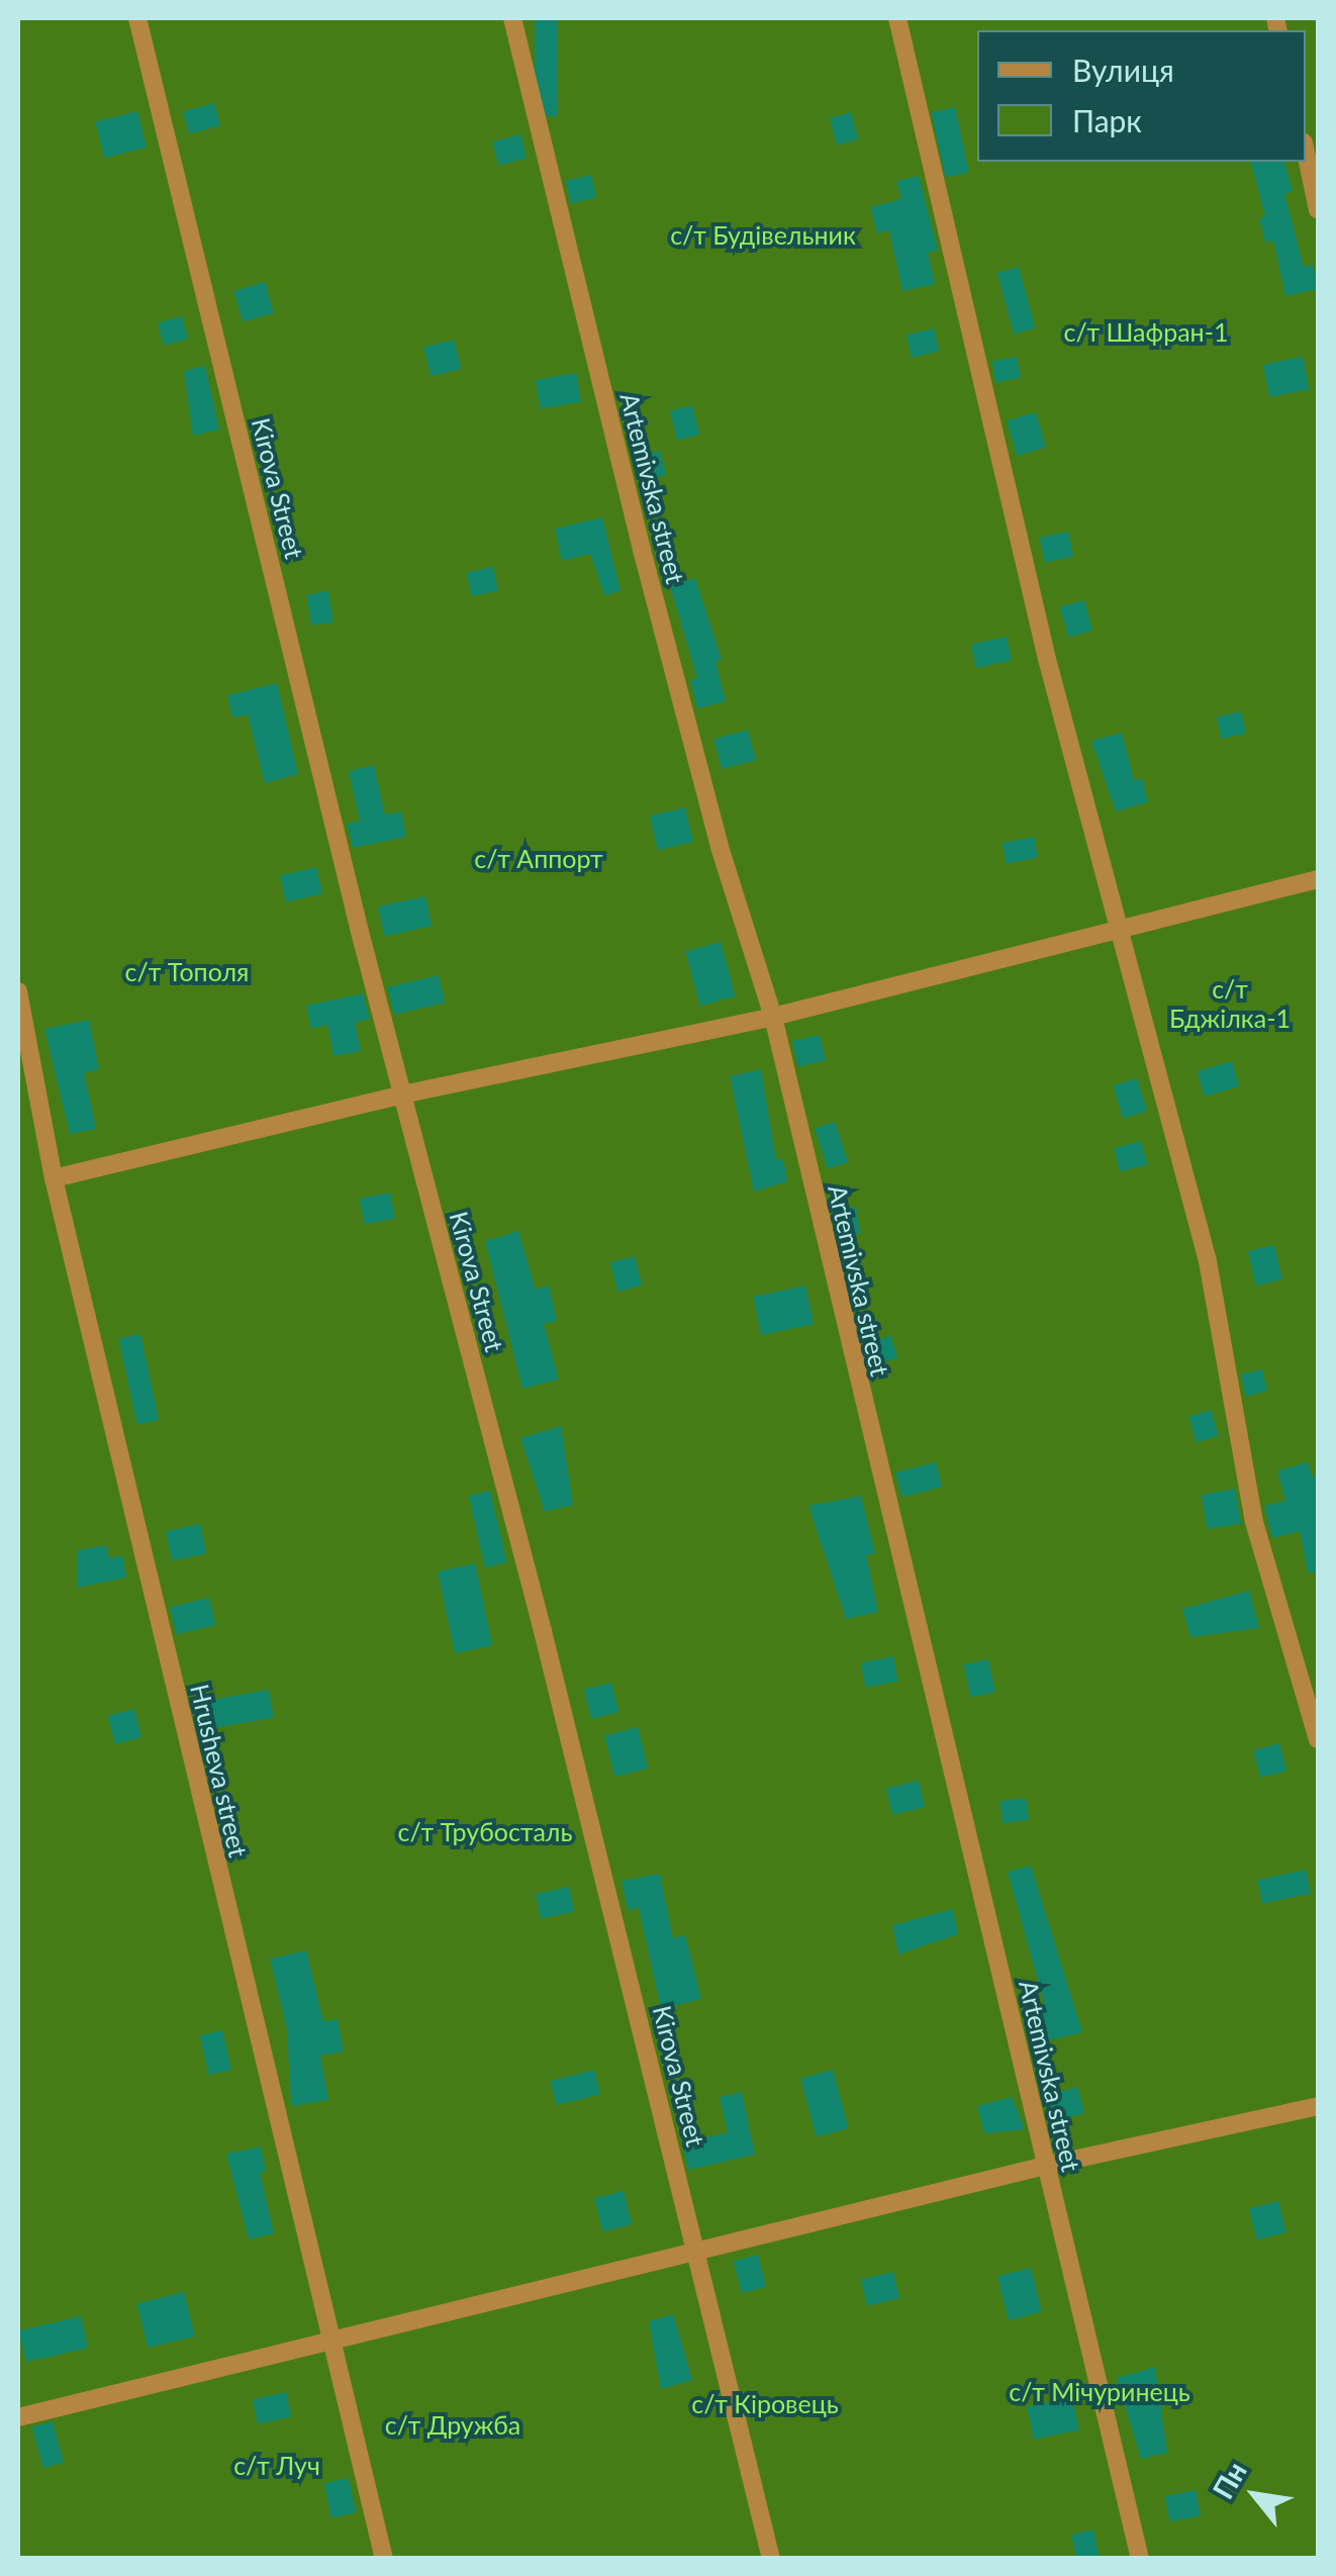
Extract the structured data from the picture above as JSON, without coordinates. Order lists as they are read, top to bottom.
{
  "streets": {
    "street": ["Kirova Street", "Artemivska street", "Hrusheva street"]
  },
  "parks": [
    "с/т Будівельник",
    "с/т Шафран-1",
    "с/т Аппорт",
    "с/т Тополя",
    "с/т Бджілка-1",
    "с/т Трубосталь",
    "с/т Мічуринець",
    "с/т Кіровець",
    "с/т Дружба",
    "с/т Луч"
  ],
  "legend": ["Вулиця", "Парк"],
  "north": "top left"
}
